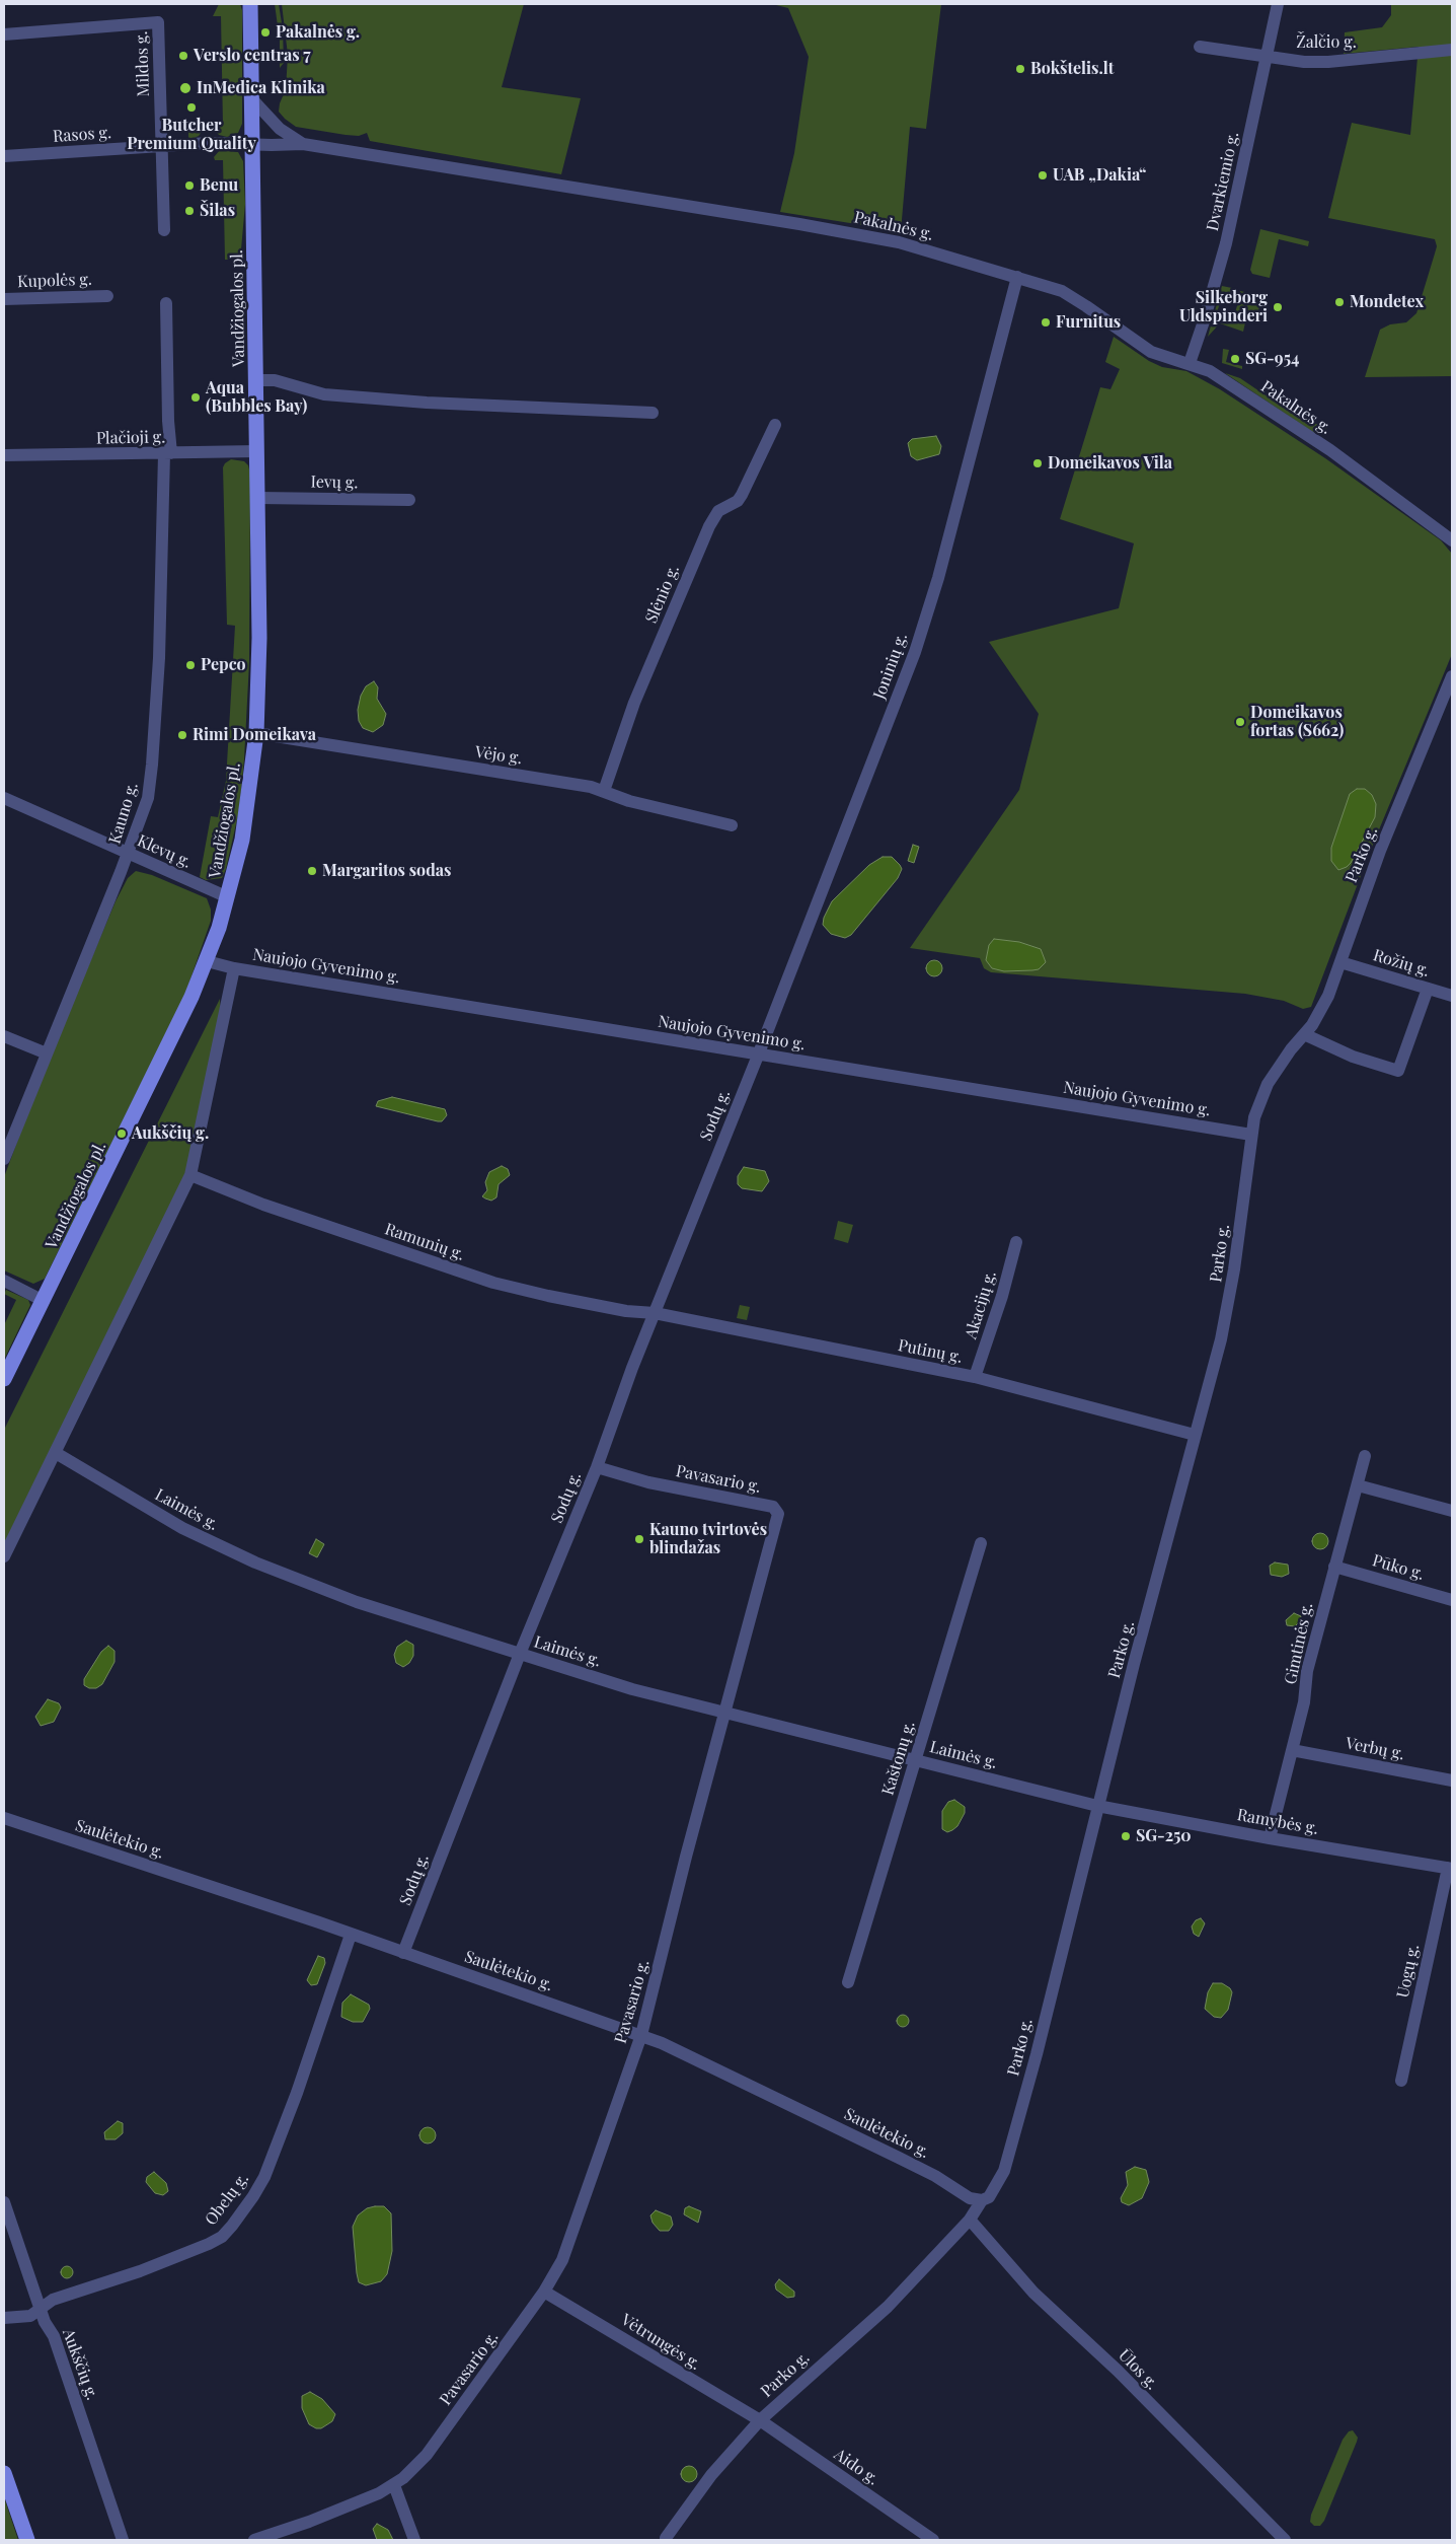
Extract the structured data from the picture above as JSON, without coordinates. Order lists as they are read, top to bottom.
{
  "streets": {
    "main road": ["Vandžiogalos pl."],
    "street": [
      "Žalčio g.",
      "Mildos g.",
      "Rasos g.",
      "Dvarkiemio g.",
      "Pakalnės g.",
      "Kupolės g.",
      "Plačioji g.",
      "Ievų g.",
      "Slėnio g.",
      "Joninių g.",
      "Vėjo g.",
      "Kauno g.",
      "Klevų g.",
      "Parko g.",
      "Rožių g.",
      "Naujojo Gyvenimo g.",
      "Sodų g.",
      "Ramunių g.",
      "Akacijų g.",
      "Putinų g.",
      "Pavasario g.",
      "Laimės g.",
      "Pūko g.",
      "Gimtinės g.",
      "Verbų g.",
      "Kaštonų g.",
      "Ramybės g.",
      "Saulėtekio g.",
      "Uogų g.",
      "Obelų g.",
      "Vėtrungės g.",
      "Aukščių g.",
      "Ūlos g.",
      "Aido g."
    ]
  },
  "crossings": [
    ["Žalčio g.", "Dvarkiemio g."],
    ["Mildos g.", "Rasos g."],
    ["Rasos g.", "Pakalnės g."],
    ["Rasos g.", "Vandžiogalos pl."],
    ["Dvarkiemio g.", "Pakalnės g."],
    ["Pakalnės g.", "Vandžiogalos pl."],
    ["Pakalnės g.", "Joninių g."],
    ["Vandžiogalos pl.", "Plačioji g."],
    ["Vandžiogalos pl.", "Ievų g."],
    ["Vandžiogalos pl.", "Vėjo g."],
    ["Vandžiogalos pl.", "Klevų g."],
    ["Vandžiogalos pl.", "Naujojo Gyvenimo g."],
    ["Plačioji g.", "Kauno g."],
    ["Slėnio g.", "Vėjo g."],
    ["Joninių g.", "Naujojo Gyvenimo g."],
    ["Joninių g.", "Sodų g."],
    ["Kauno g.", "Klevų g."],
    ["Parko g.", "Rožių g."],
    ["Parko g.", "Naujojo Gyvenimo g."],
    ["Parko g.", "Putinų g."],
    ["Parko g.", "Laimės g."],
    ["Parko g.", "Ramybės g."],
    ["Parko g.", "Saulėtekio g."],
    ["Parko g.", "Vėtrungės g."],
    ["Parko g.", "Ūlos g."],
    ["Parko g.", "Aido g."],
    ["Naujojo Gyvenimo g.", "Sodų g."],
    ["Sodų g.", "Ramunių g."],
    ["Sodų g.", "Putinų g."],
    ["Sodų g.", "Pavasario g."],
    ["Sodų g.", "Laimės g."],
    ["Sodų g.", "Saulėtekio g."],
    ["Ramunių g.", "Putinų g."],
    ["Akacijų g.", "Putinų g."],
    ["Pavasario g.", "Laimės g."],
    ["Pavasario g.", "Saulėtekio g."],
    ["Pavasario g.", "Vėtrungės g."],
    ["Laimės g.", "Kaštonų g."],
    ["Laimės g.", "Ramybės g."],
    ["Pūko g.", "Gimtinės g."],
    ["Gimtinės g.", "Verbų g."],
    ["Gimtinės g.", "Ramybės g."],
    ["Ramybės g.", "Uogų g."],
    ["Saulėtekio g.", "Obelų g."],
    ["Obelų g.", "Aukščių g."],
    ["Vėtrungės g.", "Aido g."]
  ],
  "places": [
    "Pakalnės g.",
    "Verslo centras 7",
    "Bokštelis.lt",
    "InMedica Klinika",
    "Butcher Premium Quality",
    "UAB „Dakia“",
    "Benu",
    "Šilas",
    "Mondetex",
    "Silkeborg Uldspinderi",
    "Furnitus",
    "SG-954",
    "Aqua (Bubbles Bay)",
    "Domeikavos Vila",
    "Pepco",
    "Domeikavos fortas (S662)",
    "Rimi Domeikava",
    "Margaritos sodas",
    "Aukščių g.",
    "Kauno tvirtovės blindažas",
    "SG-250"
  ]
}
